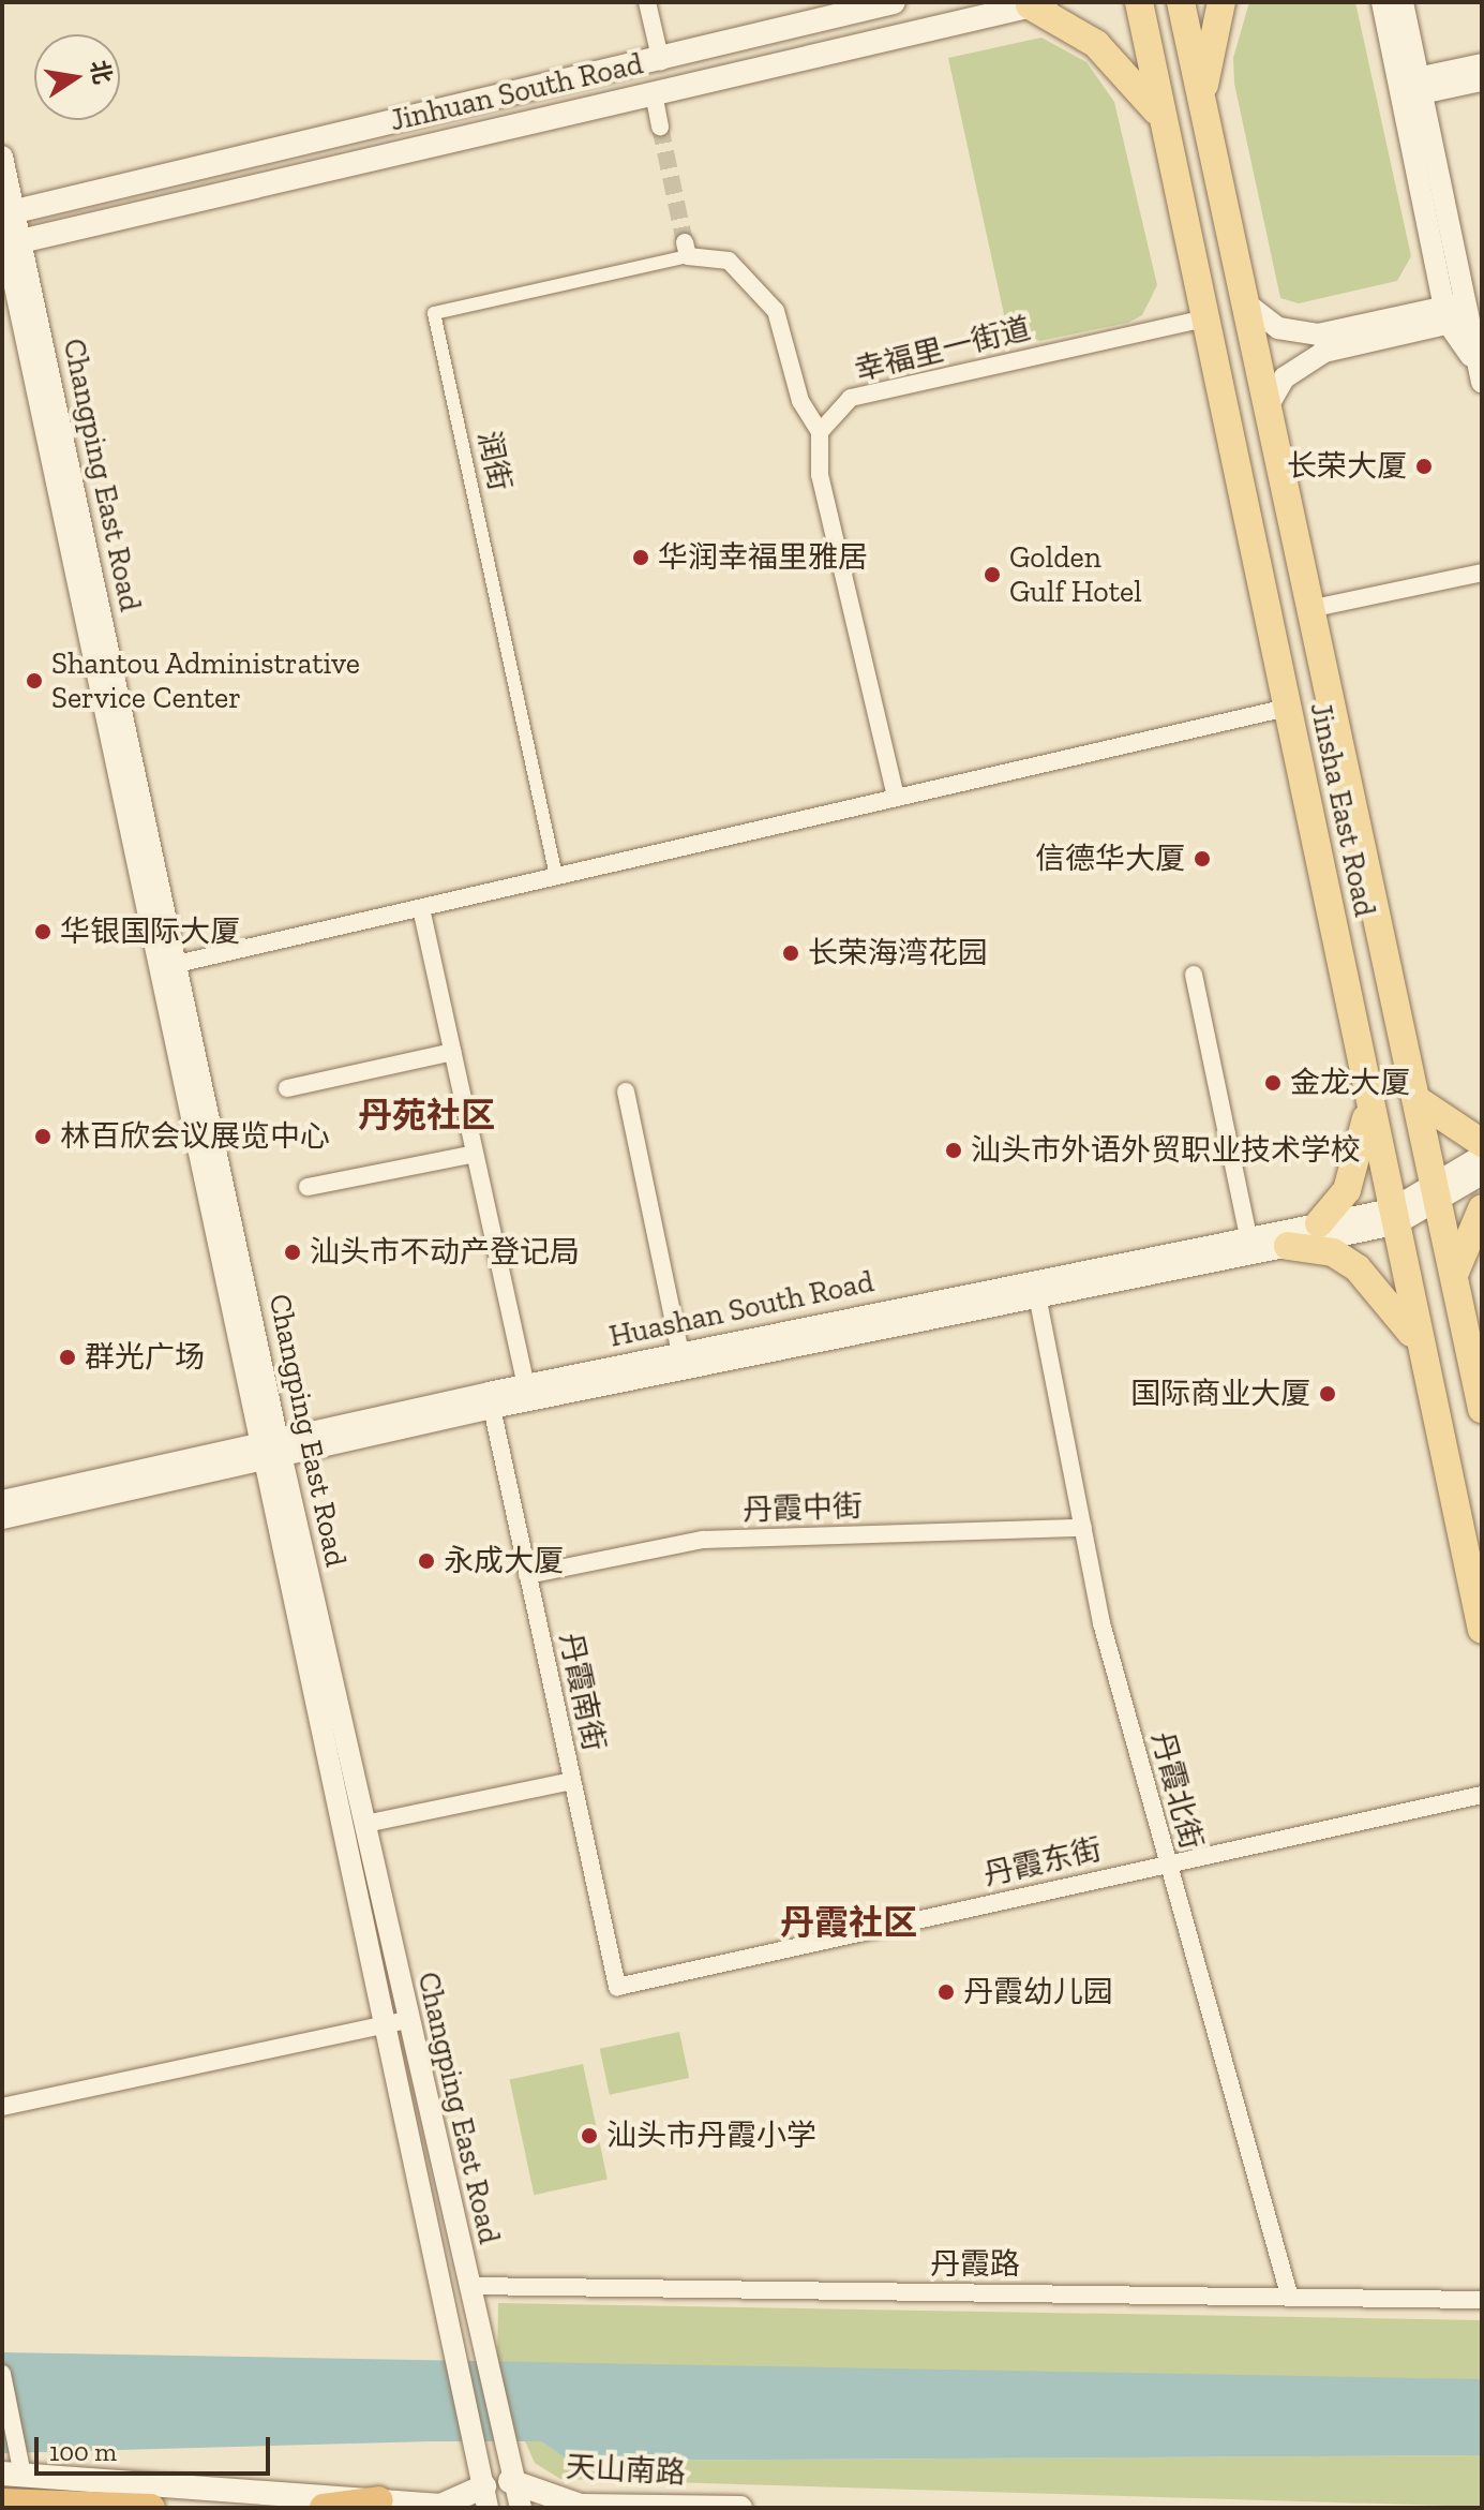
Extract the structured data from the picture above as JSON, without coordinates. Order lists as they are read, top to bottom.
{
  "streets": {
    "main road": ["Jinhuan South Road", "Jinsha East Road", "天山南路"],
    "street": [
      "幸福里一街道",
      "润街",
      "Changping East Road",
      "Huashan South Road",
      "丹霞中街",
      "丹霞南街",
      "丹霞北街",
      "丹霞东街",
      "丹霞路"
    ]
  },
  "crossings": [
    ["Jinhuan South Road", "Changping East Road"],
    ["幸福里一街道", "Jinsha East Road"],
    ["Changping East Road", "Huashan South Road"],
    ["Changping East Road", "丹霞路"],
    ["Changping East Road", "天山南路"],
    ["Jinsha East Road", "Huashan South Road"],
    ["Huashan South Road", "丹霞南街"],
    ["Huashan South Road", "丹霞北街"],
    ["丹霞中街", "丹霞南街"],
    ["丹霞中街", "丹霞北街"],
    ["丹霞南街", "丹霞东街"],
    ["丹霞北街", "丹霞东街"],
    ["丹霞北街", "丹霞路"]
  ],
  "districts": ["丹苑社区", "丹霞社区"],
  "places": [
    "长荣大厦",
    "华润幸福里雅居",
    "Golden Gulf Hotel",
    "Shantou Administrative Service Center",
    "信德华大厦",
    "华银国际大厦",
    "长荣海湾花园",
    "金龙大厦",
    "林百欣会议展览中心",
    "汕头市外语外贸职业技术学校",
    "汕头市不动产登记局",
    "群光广场",
    "国际商业大厦",
    "永成大厦",
    "丹霞幼儿园",
    "汕头市丹霞小学"
  ],
  "scale_bar": "100 m",
  "north": "right"
}
